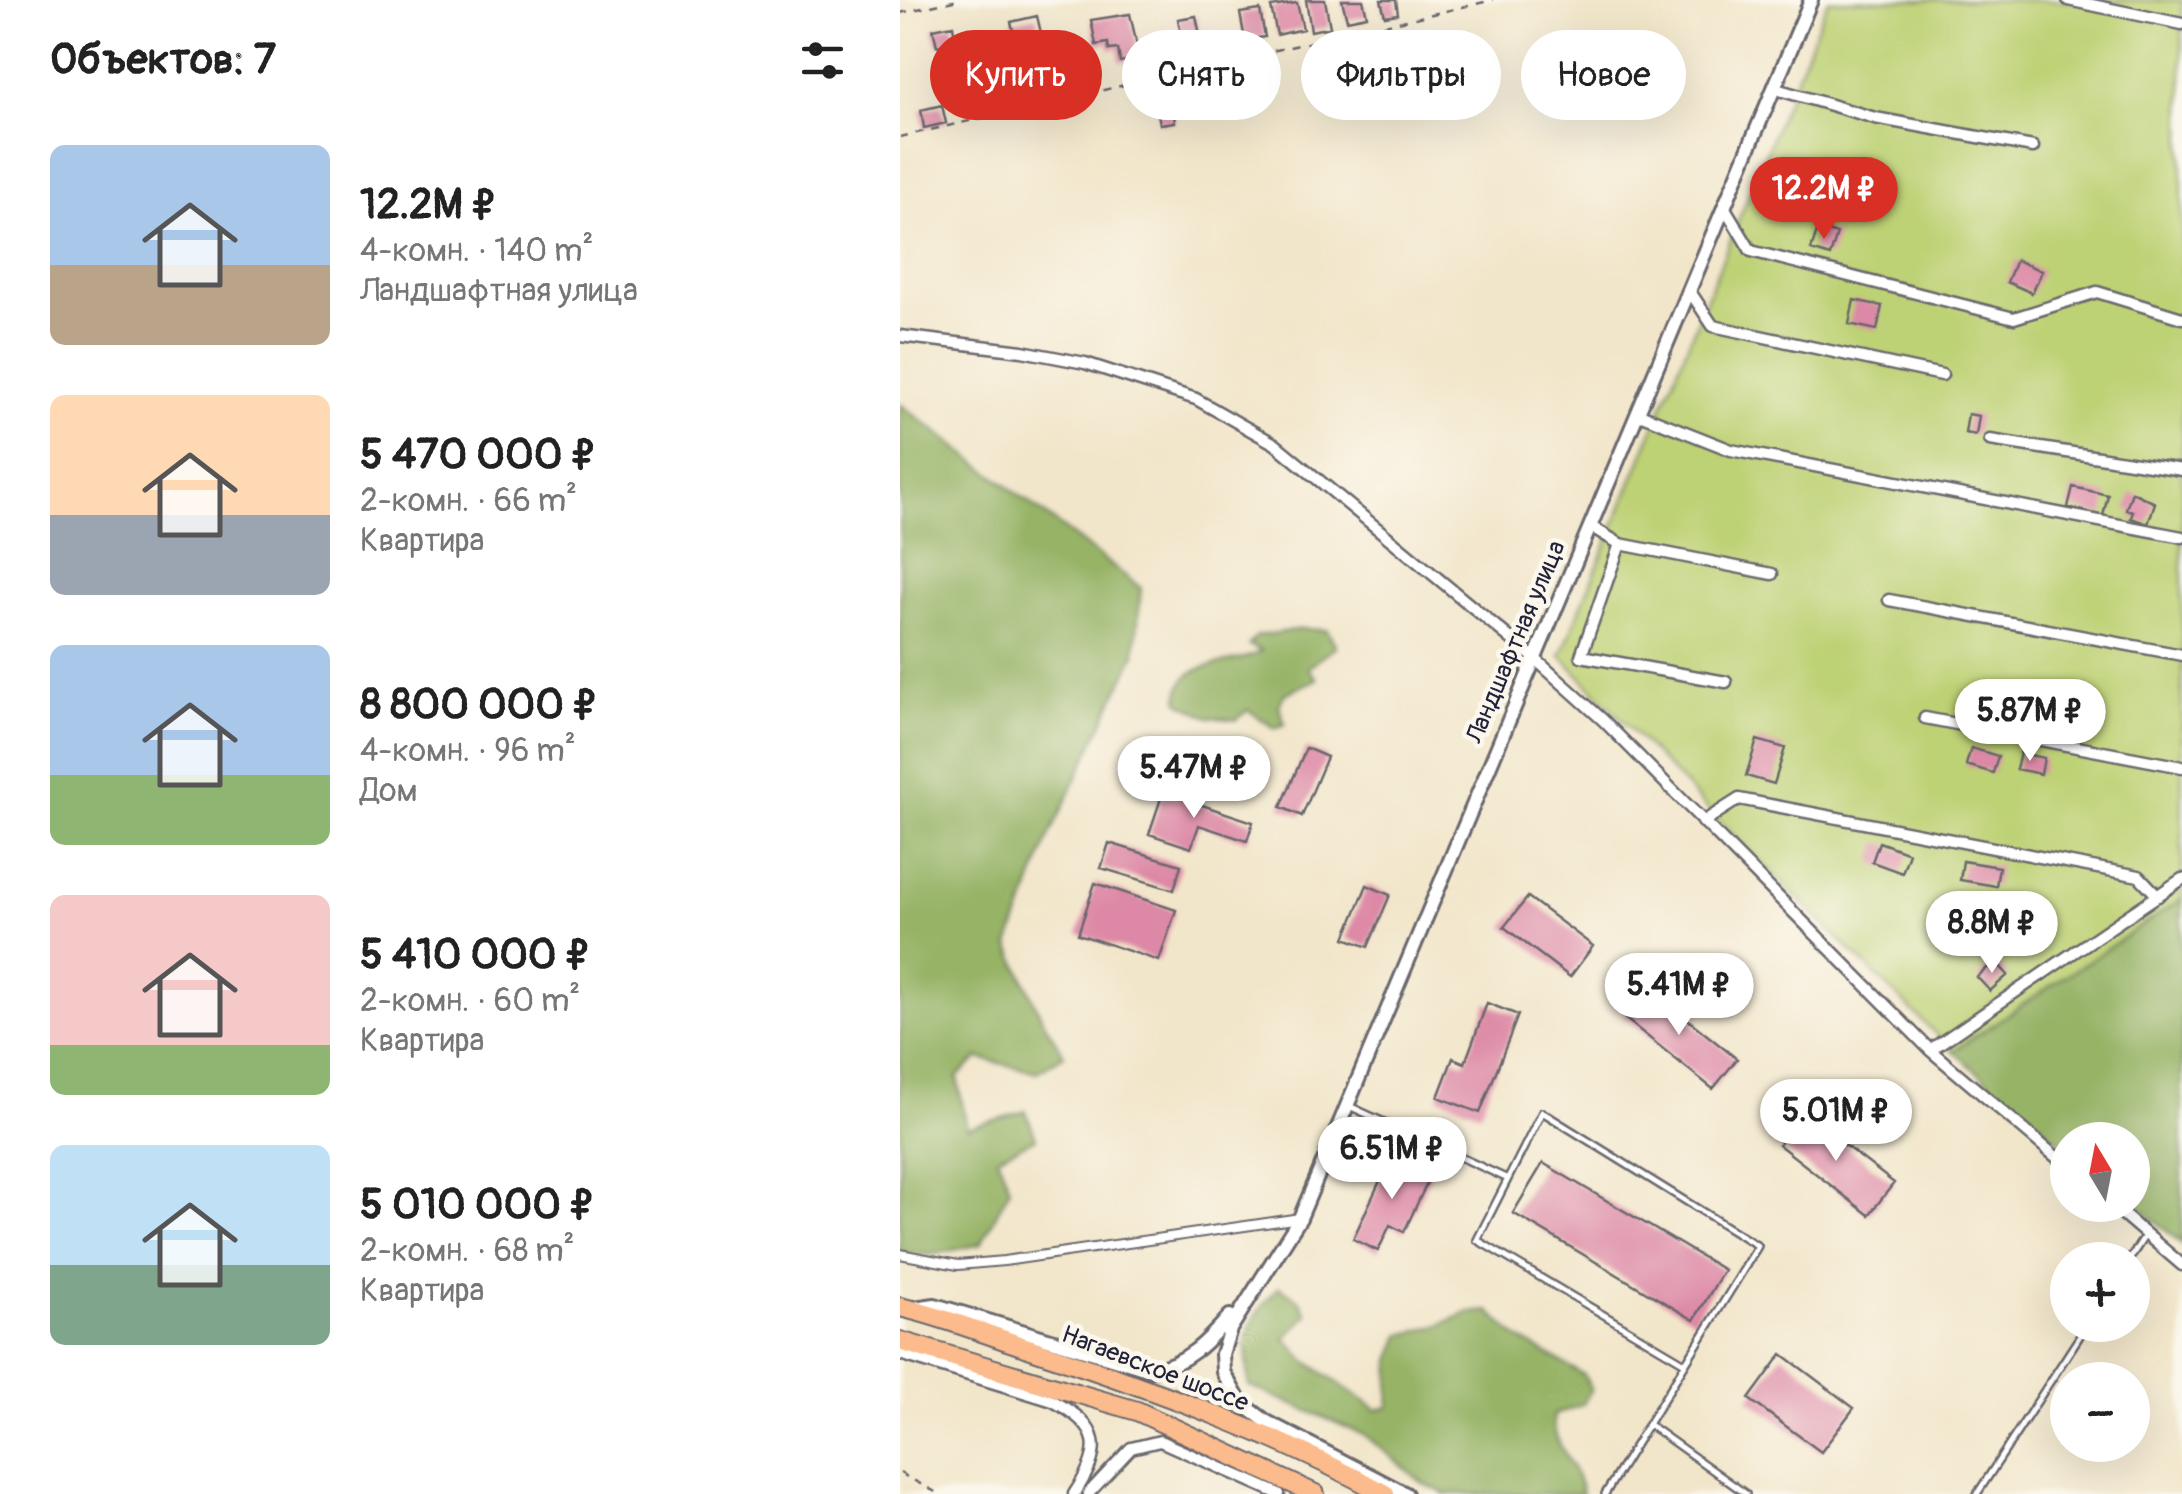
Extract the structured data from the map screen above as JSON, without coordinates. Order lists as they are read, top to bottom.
{
  "streets": {
    "main road": ["Нагаевское шоссе"],
    "street": ["Ландшафтная улица"]
  },
  "north": "top",
  "page": {
    "heading": "Объектов: 7",
    "chip": [
      "Купить",
      "Снять",
      "Фильтры",
      "Новое"
    ],
    "list": [
      {
        "name": "12.2M ₽",
        "note": "4-комн. · 140 m² · Ландшафтная улица"
      },
      {
        "name": "5 470 000 ₽",
        "note": "2-комн. · 66 m² · Квартира"
      },
      {
        "name": "8 800 000 ₽",
        "note": "4-комн. · 96 m² · Дом"
      },
      {
        "name": "5 410 000 ₽",
        "note": "2-комн. · 60 m² · Квартира"
      },
      {
        "name": "5 010 000 ₽",
        "note": "2-комн. · 68 m² · Квартира"
      }
    ],
    "price": [
      "12.2M ₽",
      "5.87M ₽",
      "5.47M ₽",
      "8.8M ₽",
      "5.41M ₽",
      "5.01M ₽",
      "6.51M ₽"
    ],
    "map_buttons": ["+", "−"]
  }
}
